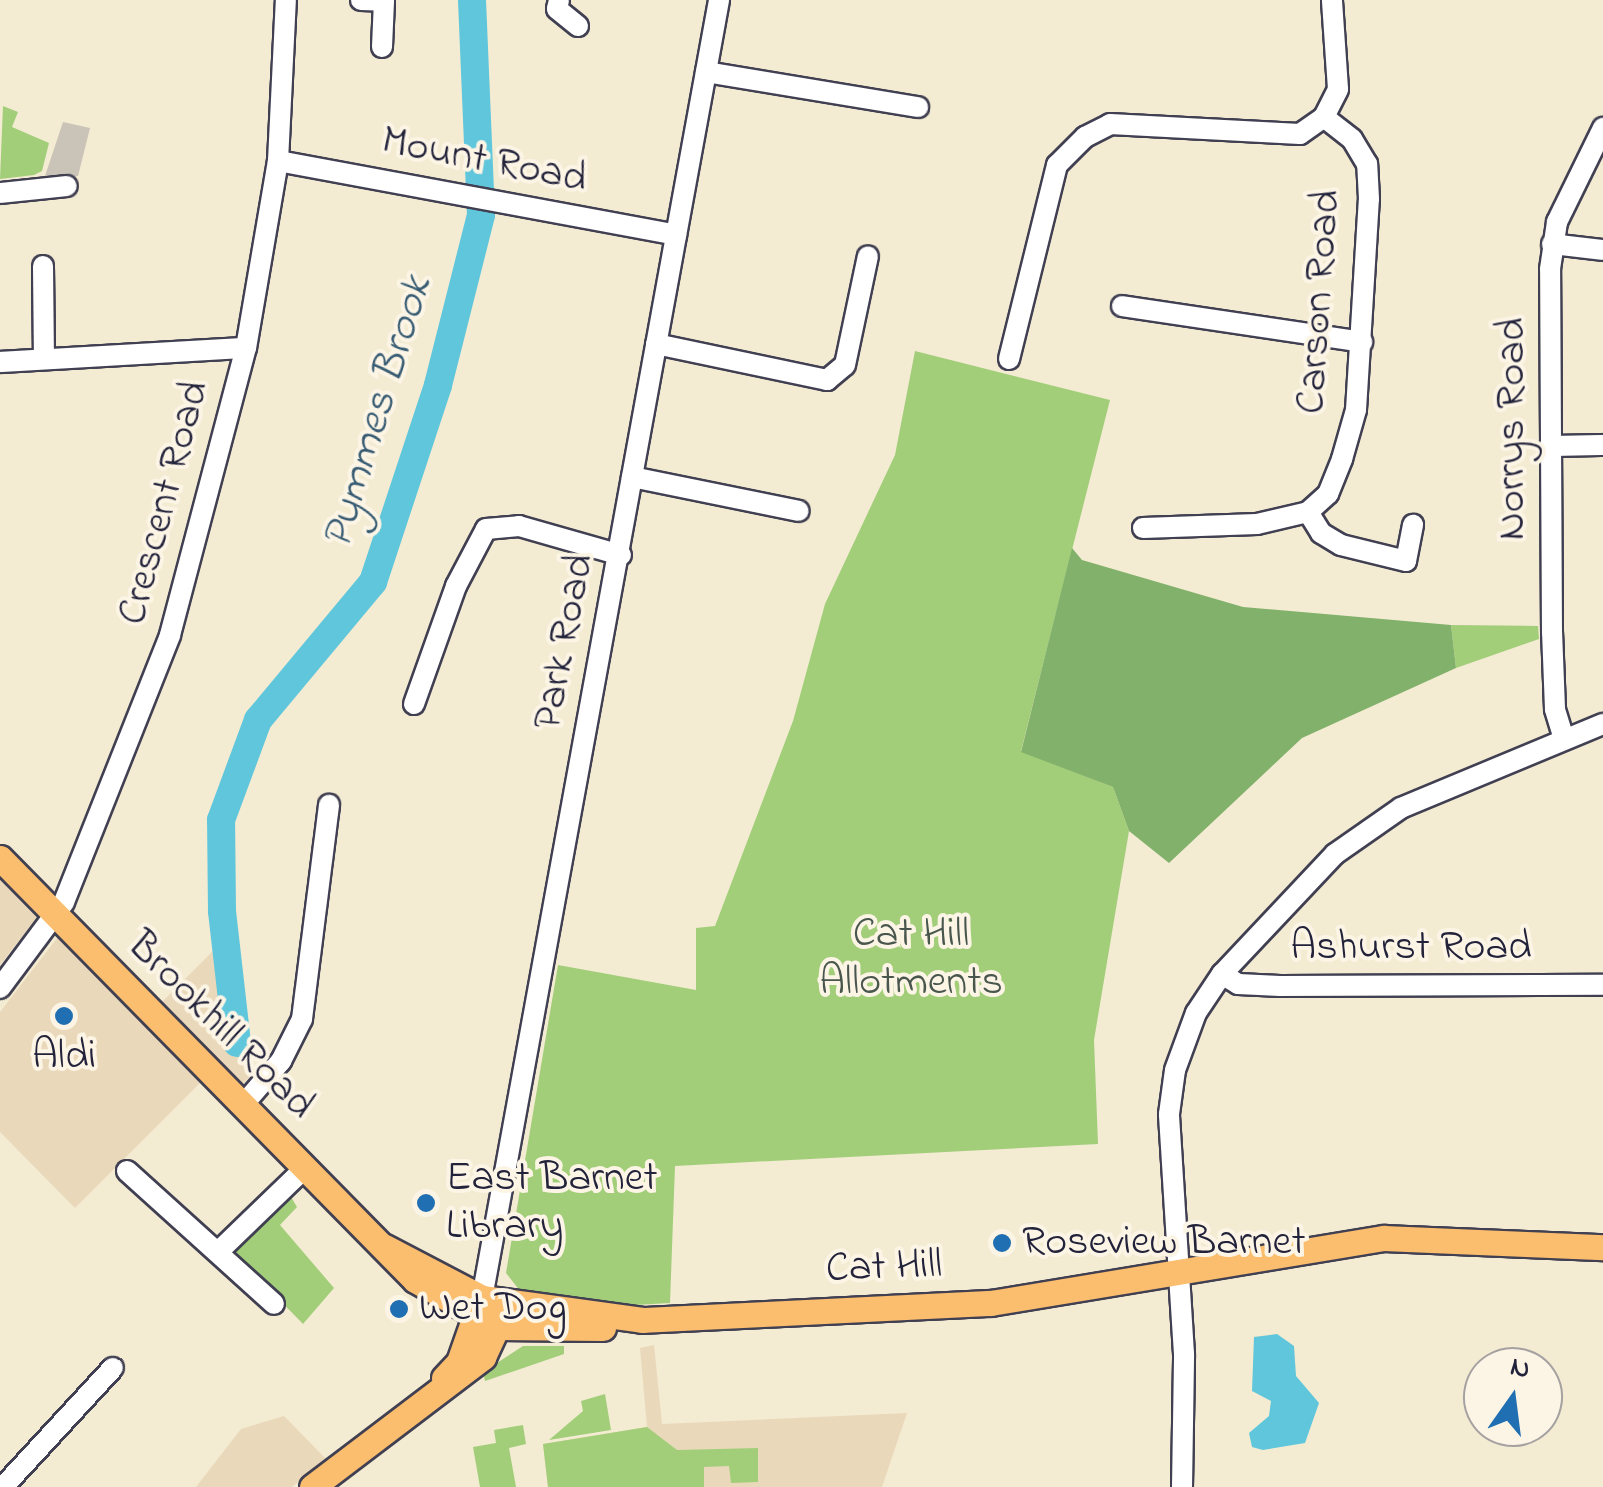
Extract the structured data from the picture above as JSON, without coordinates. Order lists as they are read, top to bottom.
{
  "streets": {
    "main road": ["Brookhill Road", "Cat Hill"],
    "street": [
      "Mount Road",
      "Carson Road",
      "Norrys Road",
      "Crescent Road",
      "Park Road",
      "Ashurst Road"
    ]
  },
  "crossings": [
    ["Mount Road", "Crescent Road"],
    ["Mount Road", "Park Road"],
    ["Crescent Road", "Brookhill Road"],
    ["Park Road", "Brookhill Road"],
    ["Park Road", "Cat Hill"],
    ["Brookhill Road", "Cat Hill"]
  ],
  "water": ["Pymmes Brook"],
  "parks": ["Cat Hill Allotments"],
  "places": [
    "Aldi",
    "East Barnet Library",
    "Roseview Barnet",
    "Wet Dog"
  ],
  "north": "top"
}
